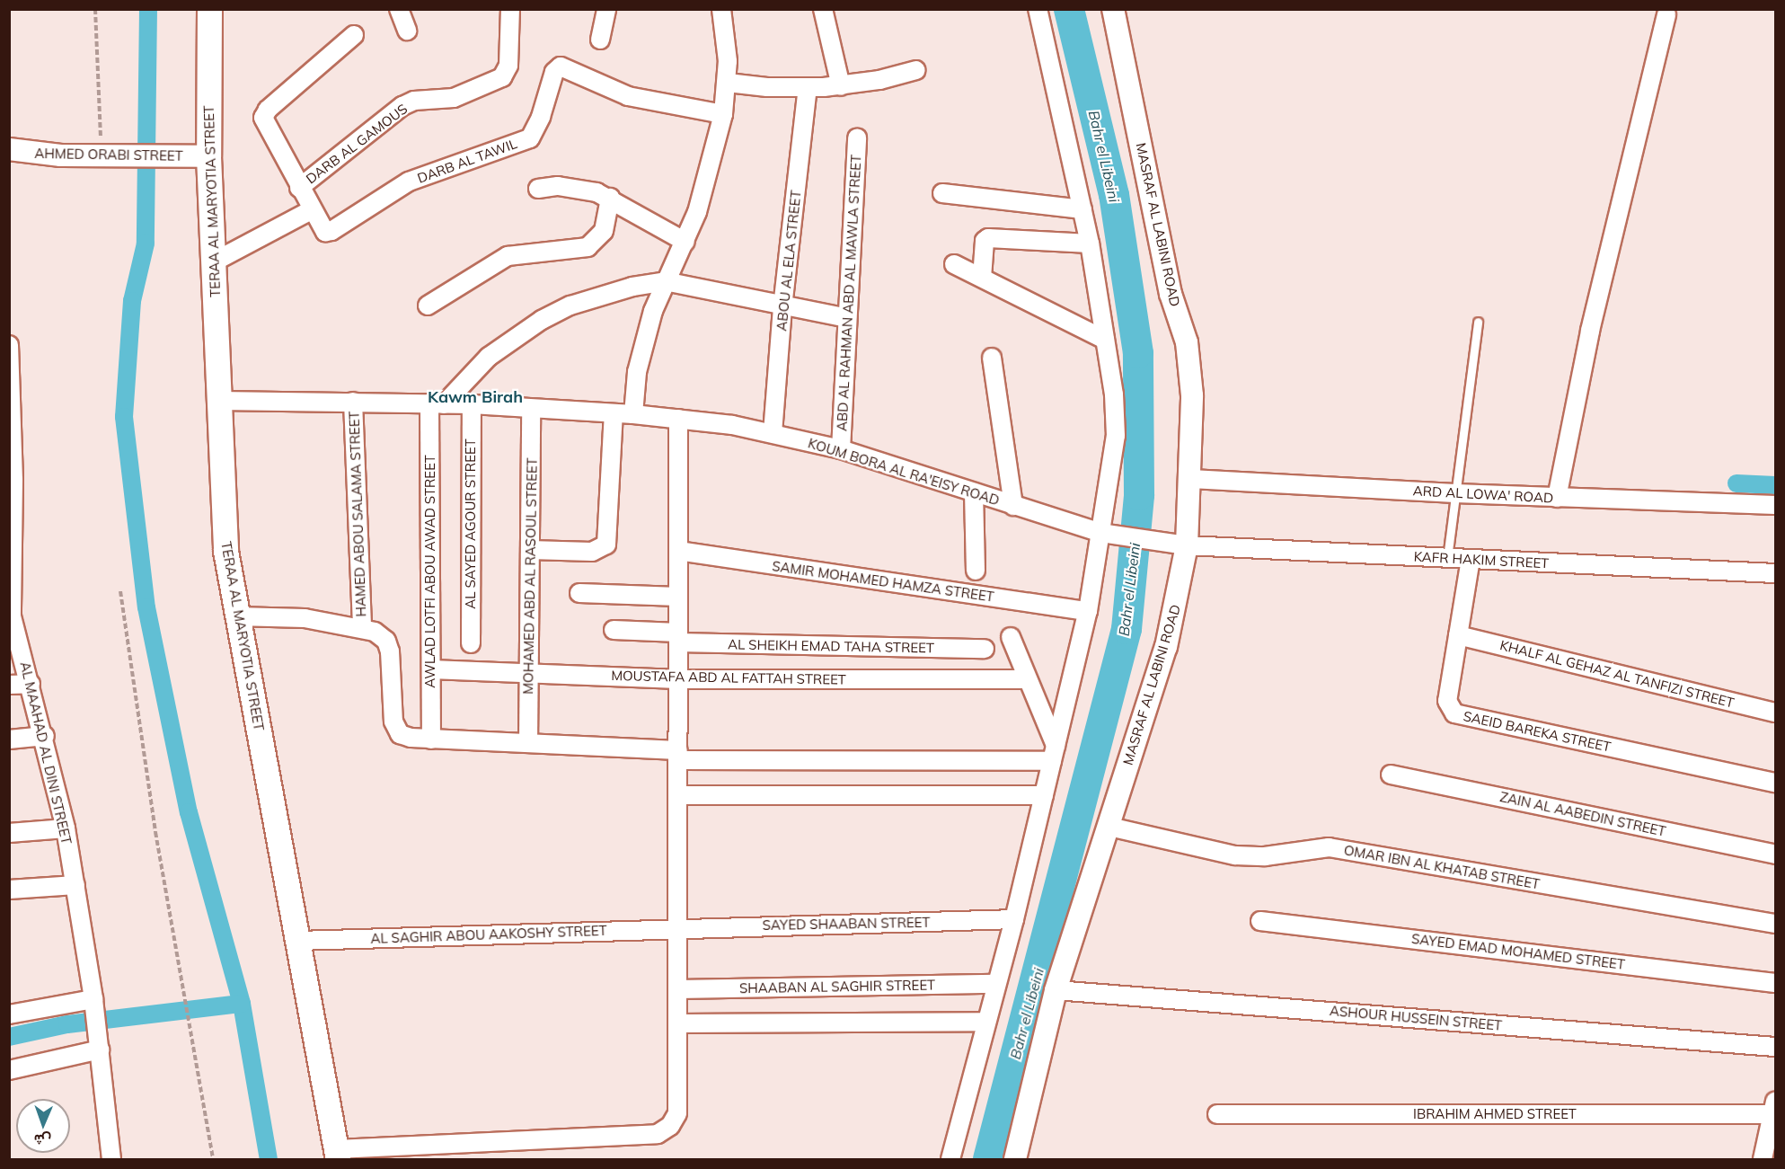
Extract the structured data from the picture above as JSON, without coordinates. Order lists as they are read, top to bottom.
{
  "streets": {
    "main road": ["TERAA AL MARYOTIA STREET"],
    "street": [
      "DARB AL GAMOUS",
      "AHMED ORABI STREET",
      "DARB AL TAWIL",
      "MASRAF AL LABINI ROAD",
      "ABOU AL ELA STREET",
      "ABD AL RAHMAN ABD AL MAWLA STREET",
      "KOUM BORA AL RA'EISY ROAD",
      "ARD AL LOWA' ROAD",
      "HAMED ABOU SALAMA STREET",
      "AL SAYED AGOUR STREET",
      "KAFR HAKIM STREET",
      "AWLAD LOTFI ABOU AWAD STREET",
      "MOHAMED ABD AL RASOUL STREET",
      "SAMIR MOHAMED HAMZA STREET",
      "AL SHEIKH EMAD TAHA STREET",
      "KHALF AL GEHAZ AL TANFIZI STREET",
      "MOUSTAFA ABD AL FATTAH STREET",
      "SAEID BAREKA STREET",
      "AL MAAHAD AL DINI STREET",
      "ZAIN AL AABEDIN STREET",
      "OMAR IBN AL KHATAB STREET",
      "SAYED SHAABAN STREET",
      "AL SAGHIR ABOU AAKOSHY STREET",
      "SAYED EMAD MOHAMED STREET",
      "SHAABAN AL SAGHIR STREET",
      "ASHOUR HUSSEIN STREET",
      "IBRAHIM AHMED STREET"
    ]
  },
  "crossings": [
    ["AHMED ORABI STREET", "TERAA AL MARYOTIA STREET"],
    ["TERAA AL MARYOTIA STREET", "KOUM BORA AL RA'EISY ROAD"],
    ["TERAA AL MARYOTIA STREET", "AL SAGHIR ABOU AAKOSHY STREET"],
    ["MASRAF AL LABINI ROAD", "KOUM BORA AL RA'EISY ROAD"],
    ["MASRAF AL LABINI ROAD", "ARD AL LOWA' ROAD"],
    ["MASRAF AL LABINI ROAD", "KAFR HAKIM STREET"],
    ["MASRAF AL LABINI ROAD", "OMAR IBN AL KHATAB STREET"],
    ["MASRAF AL LABINI ROAD", "ASHOUR HUSSEIN STREET"],
    ["ABOU AL ELA STREET", "KOUM BORA AL RA'EISY ROAD"],
    ["ABD AL RAHMAN ABD AL MAWLA STREET", "KOUM BORA AL RA'EISY ROAD"],
    ["KOUM BORA AL RA'EISY ROAD", "HAMED ABOU SALAMA STREET"],
    ["KOUM BORA AL RA'EISY ROAD", "AL SAYED AGOUR STREET"],
    ["KOUM BORA AL RA'EISY ROAD", "KAFR HAKIM STREET"],
    ["KOUM BORA AL RA'EISY ROAD", "AWLAD LOTFI ABOU AWAD STREET"],
    ["KOUM BORA AL RA'EISY ROAD", "MOHAMED ABD AL RASOUL STREET"],
    ["KAFR HAKIM STREET", "SAEID BAREKA STREET"],
    ["AWLAD LOTFI ABOU AWAD STREET", "MOUSTAFA ABD AL FATTAH STREET"],
    ["MOHAMED ABD AL RASOUL STREET", "MOUSTAFA ABD AL FATTAH STREET"],
    ["KHALF AL GEHAZ AL TANFIZI STREET", "SAEID BAREKA STREET"],
    ["SAYED SHAABAN STREET", "AL SAGHIR ABOU AAKOSHY STREET"]
  ],
  "districts": ["Kawm Birah"],
  "water": ["Bahr el Libeini"],
  "north": "bottom"
}
